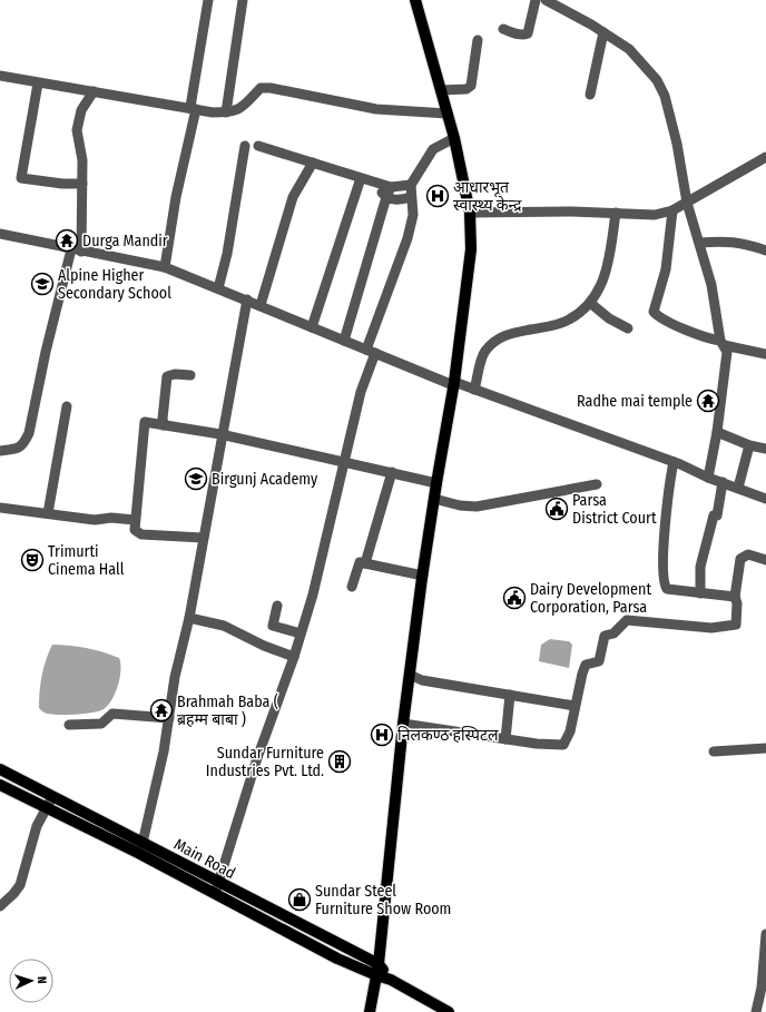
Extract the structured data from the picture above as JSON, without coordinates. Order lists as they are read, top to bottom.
{
  "streets": {
    "main road": ["Main Road"]
  },
  "places": {
    "hospital": ["आधारभूत स्वास्थ्य केन्द्र", "निलकण्ठ हस्पिटल"],
    "temple": ["Durga Mandir", "Radhe mai temple", "Brahmah Baba ( ब्रहम्म बाबा )"],
    "school or university": ["Alpine Higher Secondary School", "Birgunj Academy"],
    "public building": ["Parsa District Court", "Dairy Development Corporation, Parsa"],
    "theatre": ["Trimurti Cinema Hall"],
    "building": ["Sundar Furniture Industries Pvt. Ltd."],
    "shop": ["Sundar Steel Furniture Show Room"]
  },
  "north": "right"
}
